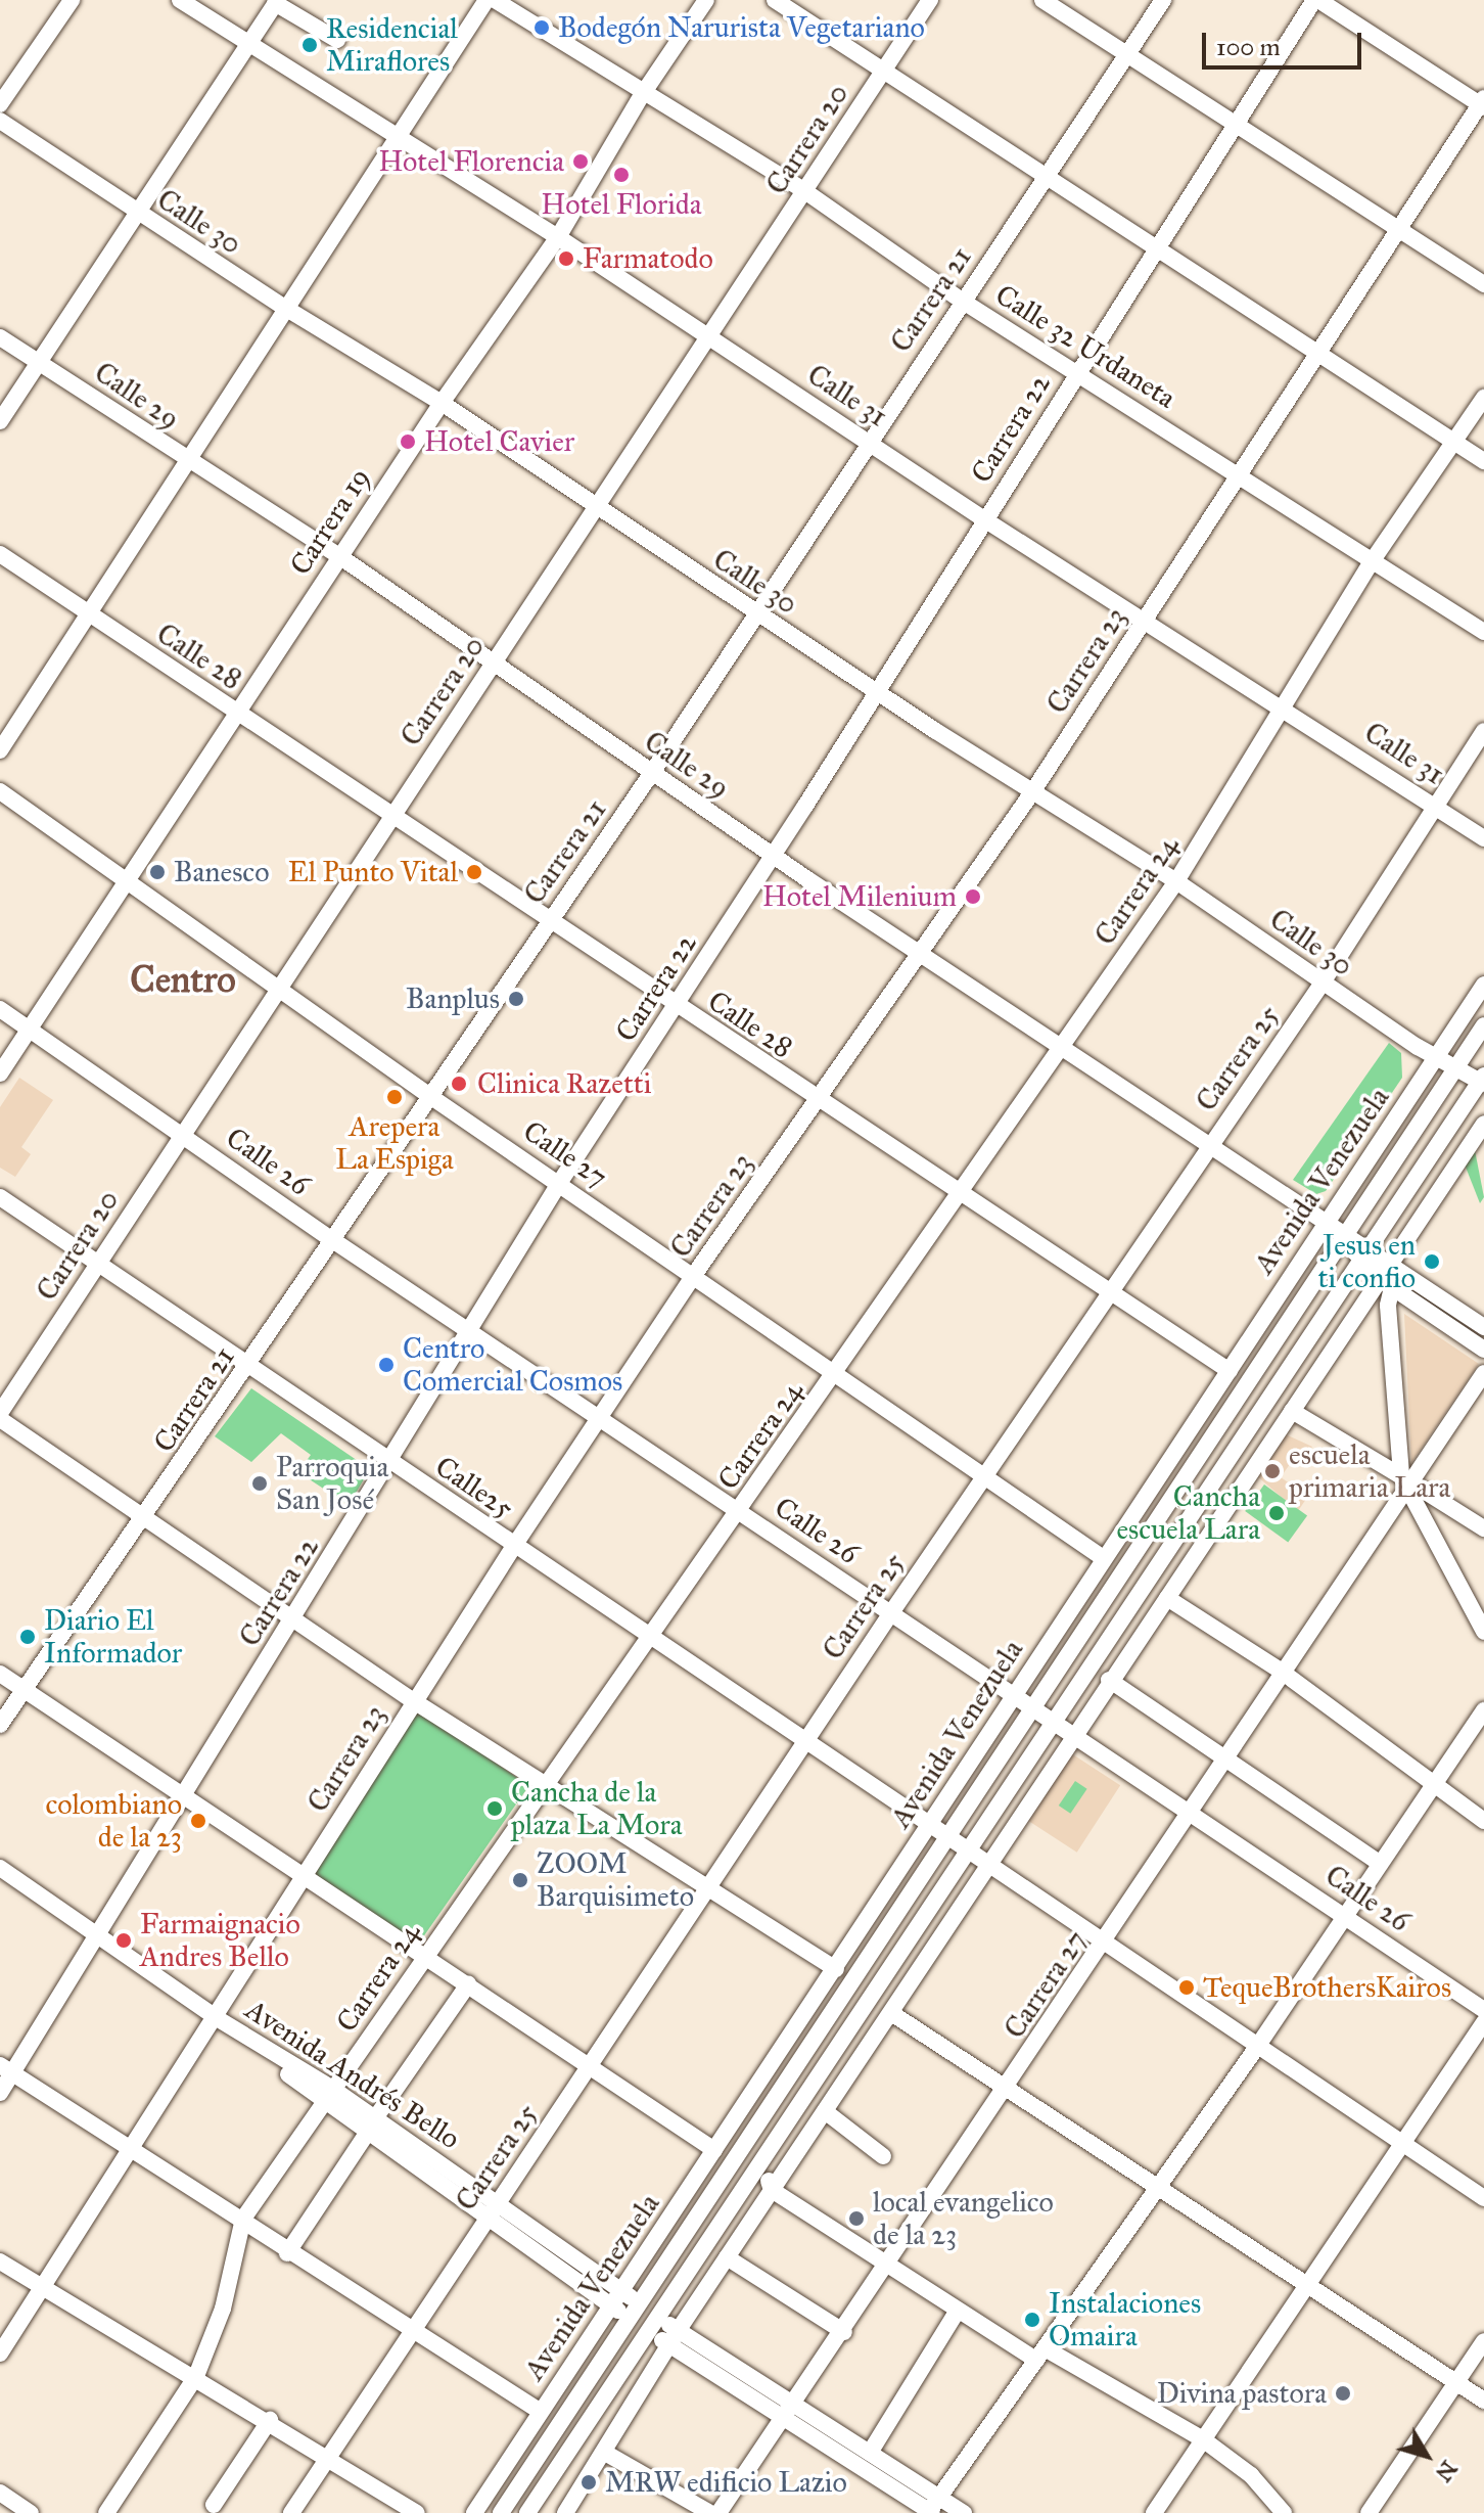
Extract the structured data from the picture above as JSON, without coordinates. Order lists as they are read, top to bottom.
{
  "streets": {
    "street": [
      "Carrera 20",
      "Calle 30",
      "Carrera 21",
      "Calle 32 Urdaneta",
      "Calle 29",
      "Calle 31",
      "Carrera 22",
      "Carrera 19",
      "Calle 28",
      "Carrera 23",
      "Carrera 24",
      "Carrera 25",
      "Calle 27",
      "Calle 26",
      "Avenida Venezuela",
      "Calle25",
      "Carrera 27",
      "Avenida Andrés Bello"
    ]
  },
  "crossings": [
    ["Carrera 20", "Calle 30"],
    ["Carrera 20", "Calle 32 Urdaneta"],
    ["Carrera 20", "Calle 29"],
    ["Carrera 20", "Calle 31"],
    ["Carrera 20", "Calle 28"],
    ["Carrera 20", "Calle 27"],
    ["Carrera 20", "Calle 26"],
    ["Carrera 20", "Calle25"],
    ["Calle 30", "Carrera 21"],
    ["Calle 30", "Carrera 22"],
    ["Calle 30", "Carrera 19"],
    ["Calle 30", "Carrera 23"],
    ["Calle 30", "Carrera 24"],
    ["Calle 30", "Carrera 25"],
    ["Calle 30", "Avenida Venezuela"],
    ["Carrera 21", "Calle 32 Urdaneta"],
    ["Carrera 21", "Calle 29"],
    ["Carrera 21", "Calle 31"],
    ["Carrera 21", "Calle 28"],
    ["Carrera 21", "Calle 27"],
    ["Carrera 21", "Calle 26"],
    ["Carrera 21", "Calle25"],
    ["Calle 32 Urdaneta", "Carrera 22"],
    ["Calle 32 Urdaneta", "Carrera 19"],
    ["Calle 32 Urdaneta", "Carrera 23"],
    ["Calle 32 Urdaneta", "Carrera 24"],
    ["Calle 29", "Carrera 22"],
    ["Calle 29", "Carrera 19"],
    ["Calle 29", "Carrera 23"],
    ["Calle 29", "Carrera 24"],
    ["Calle 29", "Carrera 25"],
    ["Calle 29", "Avenida Venezuela"],
    ["Calle 31", "Carrera 22"],
    ["Calle 31", "Carrera 19"],
    ["Calle 31", "Carrera 23"],
    ["Calle 31", "Carrera 24"],
    ["Calle 31", "Carrera 25"],
    ["Carrera 22", "Calle 28"],
    ["Carrera 22", "Calle 27"],
    ["Carrera 22", "Calle 26"],
    ["Carrera 22", "Calle25"],
    ["Carrera 22", "Avenida Andrés Bello"],
    ["Carrera 19", "Calle 28"],
    ["Carrera 19", "Calle 27"],
    ["Carrera 19", "Calle 26"],
    ["Calle 28", "Carrera 23"],
    ["Calle 28", "Carrera 24"],
    ["Calle 28", "Carrera 25"],
    ["Calle 28", "Avenida Venezuela"],
    ["Carrera 23", "Calle 27"],
    ["Carrera 23", "Calle 26"],
    ["Carrera 23", "Calle25"],
    ["Carrera 23", "Avenida Andrés Bello"],
    ["Carrera 24", "Calle 27"],
    ["Carrera 24", "Calle 26"],
    ["Carrera 24", "Calle25"],
    ["Carrera 24", "Avenida Andrés Bello"],
    ["Carrera 25", "Calle 27"],
    ["Carrera 25", "Calle 26"],
    ["Carrera 25", "Calle25"],
    ["Carrera 25", "Avenida Andrés Bello"],
    ["Calle 27", "Avenida Venezuela"],
    ["Calle 26", "Avenida Venezuela"],
    ["Calle 26", "Carrera 27"],
    ["Avenida Venezuela", "Calle25"],
    ["Avenida Venezuela", "Avenida Andrés Bello"],
    ["Calle25", "Carrera 27"],
    ["Carrera 27", "Avenida Andrés Bello"]
  ],
  "districts": ["Centro"],
  "places": [
    "Bodegón Narurista Vegetariano",
    "Residencial Miraflores",
    "Hotel Florencia",
    "Hotel Florida",
    "Farmatodo",
    "Hotel Cavier",
    "Banesco",
    "El Punto Vital",
    "Hotel Milenium",
    "Banplus",
    "Clinica Razetti",
    "Arepera La Espiga",
    "Jesus en ti confio",
    "Centro Comercial Cosmos",
    "escuela primaria Lara",
    "Parroquia San José",
    "Cancha escuela Lara",
    "Diario El Informador",
    "Cancha de la plaza La Mora",
    "colombiano de la 23",
    "ZOOM Barquisimeto",
    "Farmaignacio Andres Bello",
    "TequeBrothersKairos",
    "local evangelico de la 23",
    "Instalaciones Omaira",
    "Divina pastora",
    "MRW edificio Lazio"
  ],
  "scale_bar": "100 m",
  "north": "bottom right"
}
